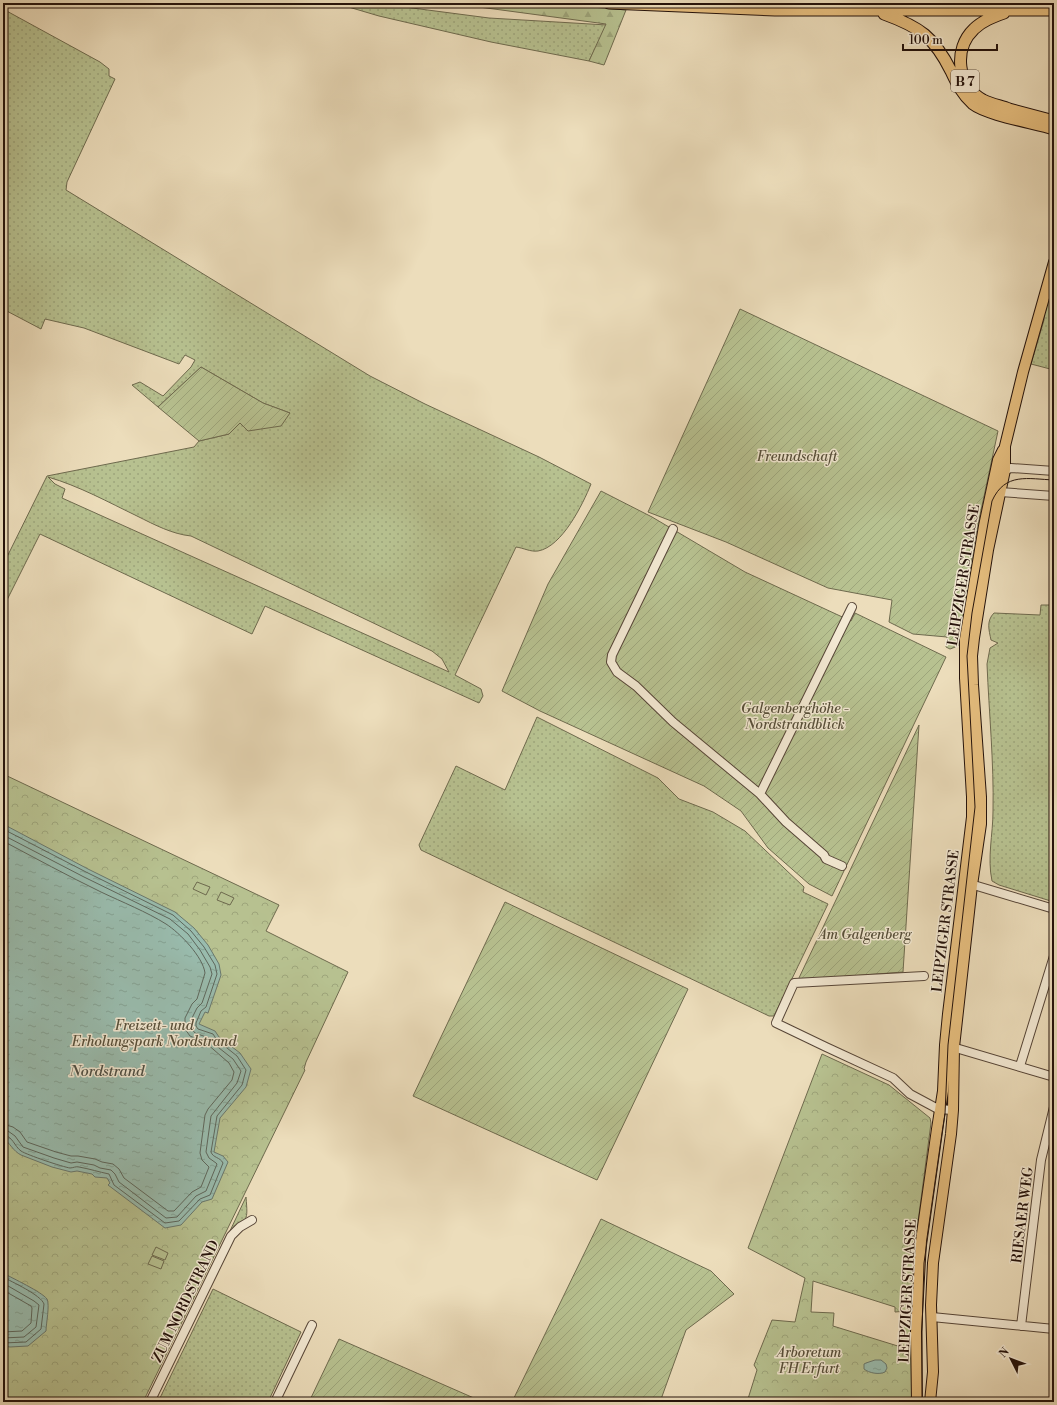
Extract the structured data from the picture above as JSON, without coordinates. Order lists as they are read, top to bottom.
{
  "streets": {
    "highway": ["B 7"],
    "main road": ["LEIPZIGER STRASSE"],
    "street": ["RIESAER WEG", "ZUM NORDSTRAND"]
  },
  "water": ["Nordstrand"],
  "parks": [
    "Freundschaft",
    "Galgenberghöhe - Nordstrandblick",
    "Am Galgenberg",
    "Freizeit- und Erholungspark Nordstrand",
    "Arboretum FH Erfurt"
  ],
  "scale_bar": "100 m",
  "north": "top left"
}
